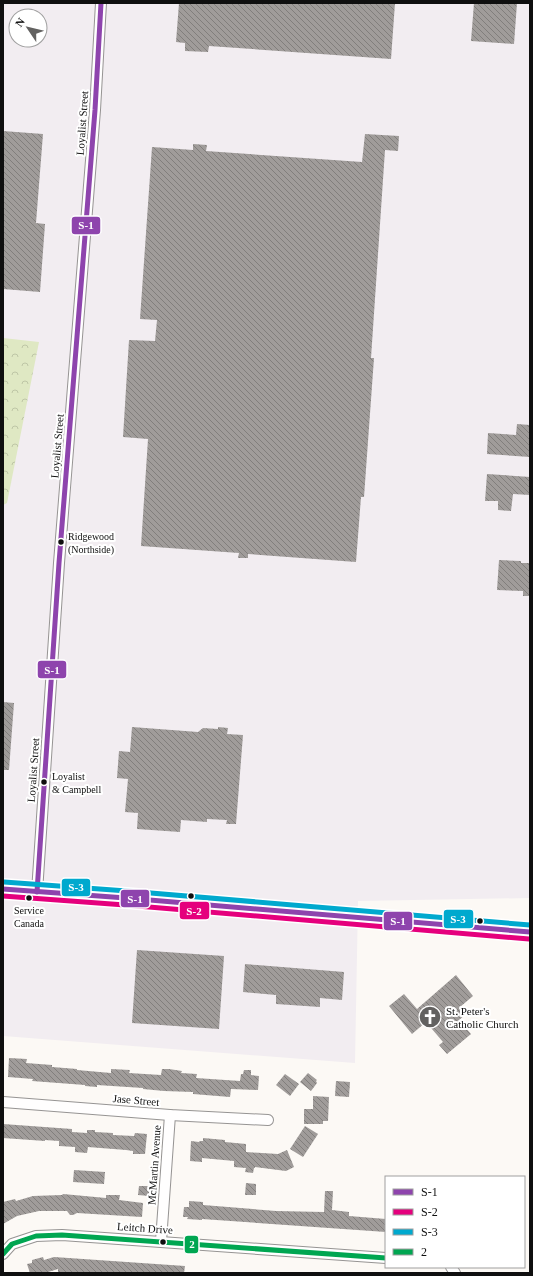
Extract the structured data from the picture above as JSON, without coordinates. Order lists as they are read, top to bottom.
{
  "streets": {
    "street": [
      "Loyalist Street",
      "Jase Street",
      "McMartin Avenue",
      "Leitch Drive"
    ]
  },
  "crossings": [
    ["Jase Street", "McMartin Avenue"],
    ["McMartin Avenue", "Leitch Drive"]
  ],
  "places": {
    "other": ["Ridgewood (Northside)", "Loyalist & Campbell", "Service Canada"],
    "church": ["St. Peter's Catholic Church"]
  },
  "lines": [
    "transit line S-1",
    "transit line S-3",
    "transit line S-2",
    "transit line 2"
  ],
  "legend": [
    "S-1",
    "S-2",
    "S-3",
    "2"
  ],
  "north": "top left"
}
